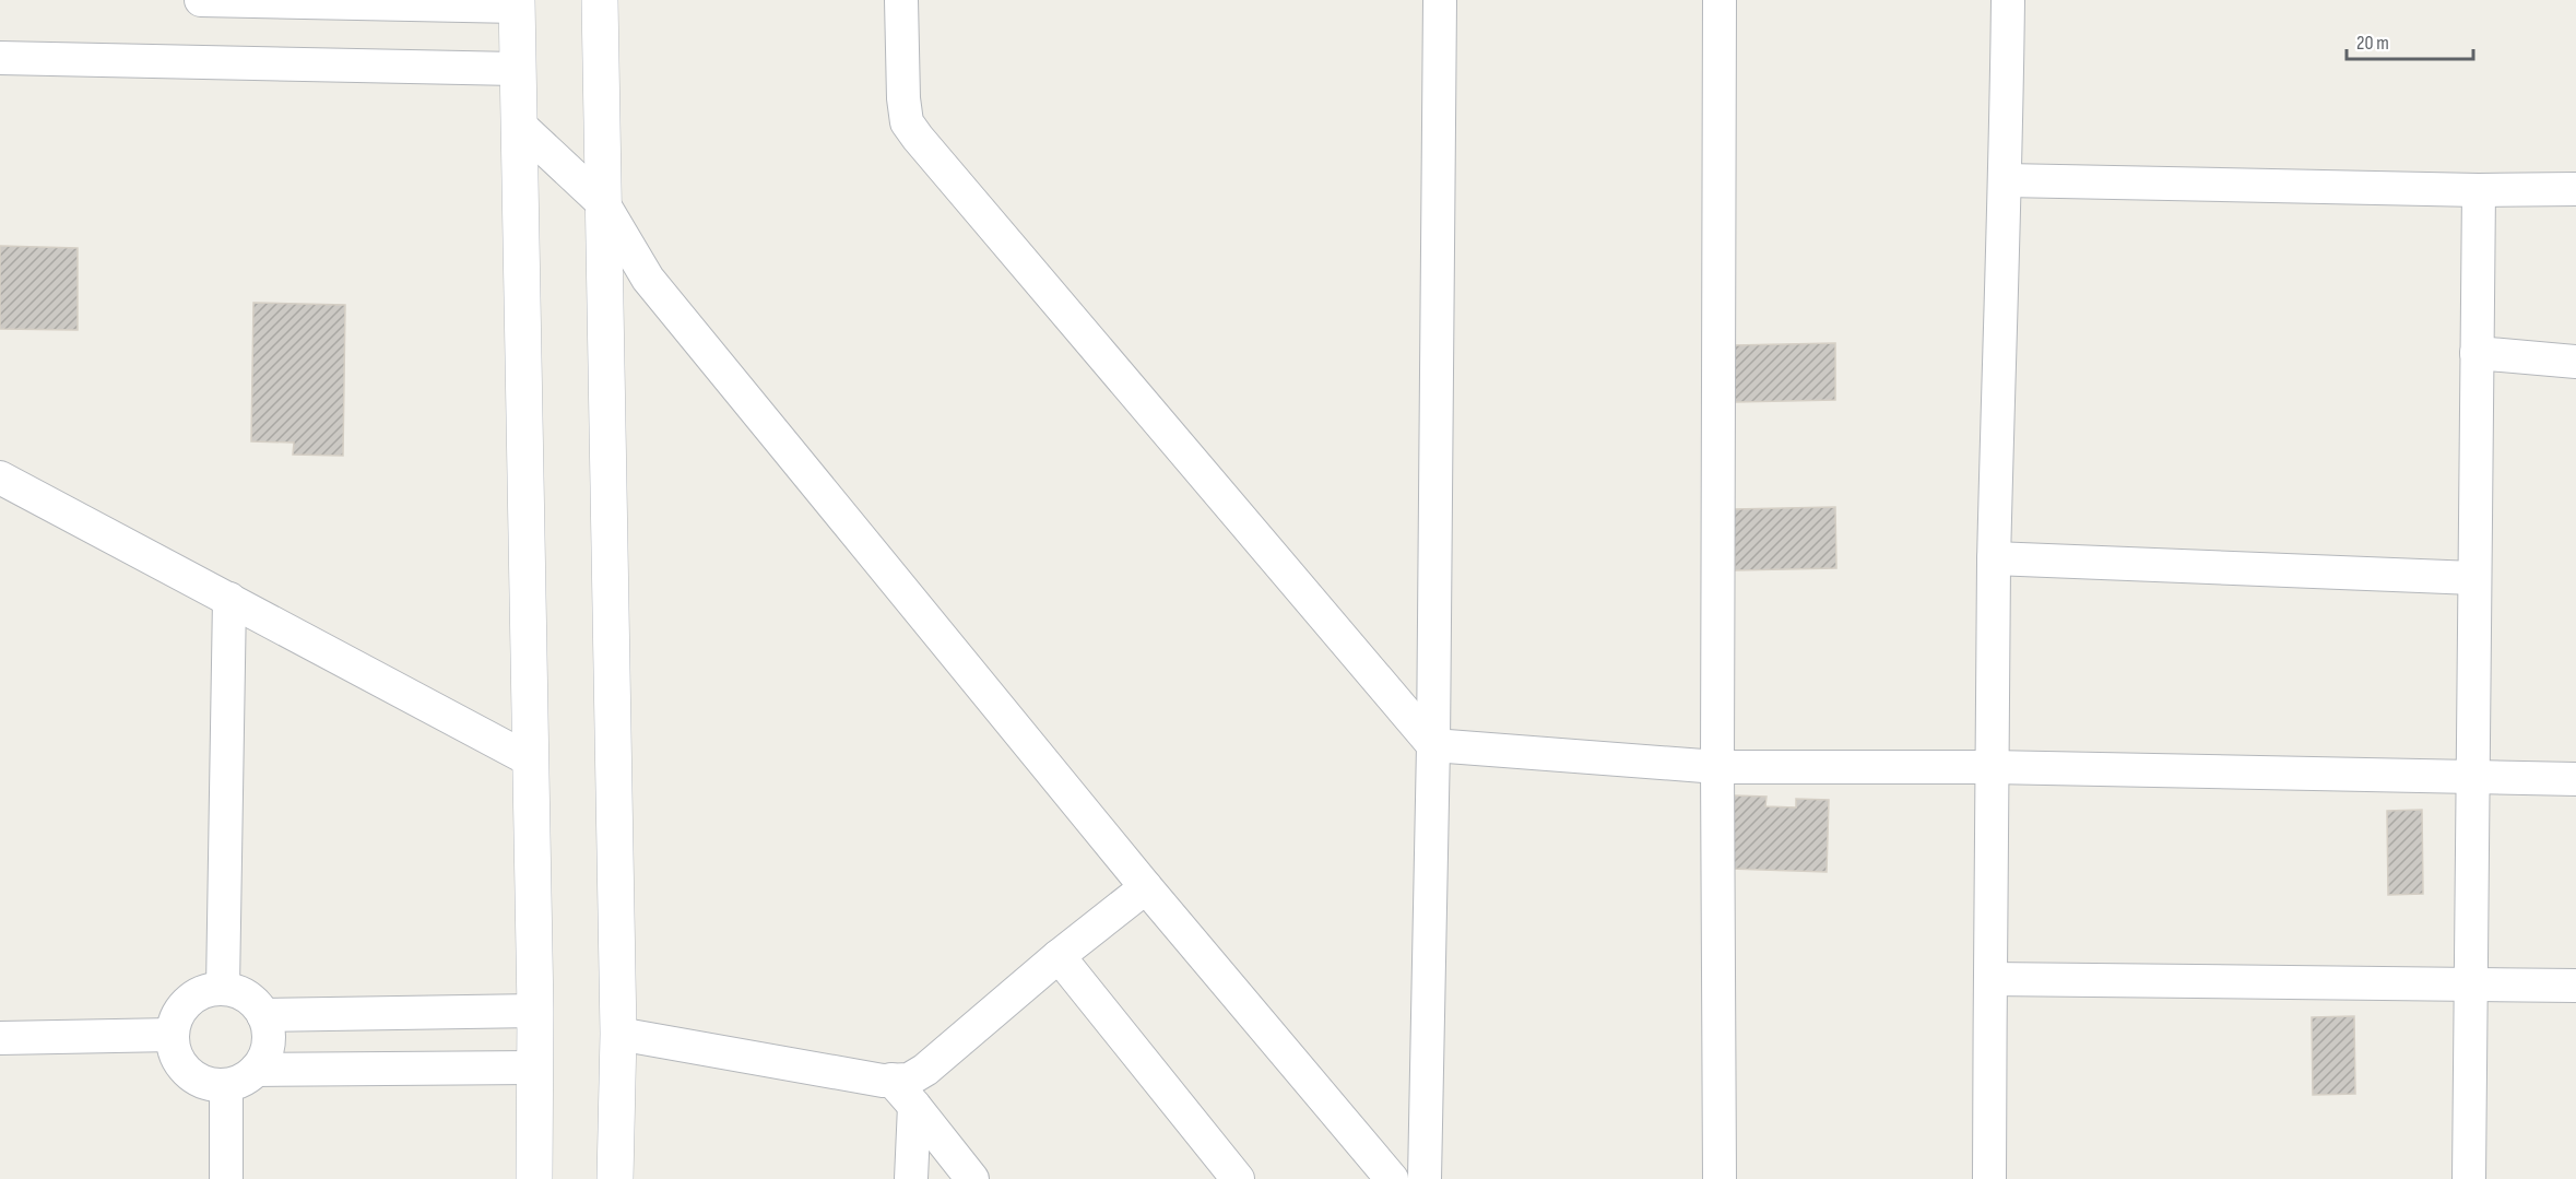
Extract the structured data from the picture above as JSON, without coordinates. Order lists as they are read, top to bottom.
{
  "scale_bar": "20 m"
}
